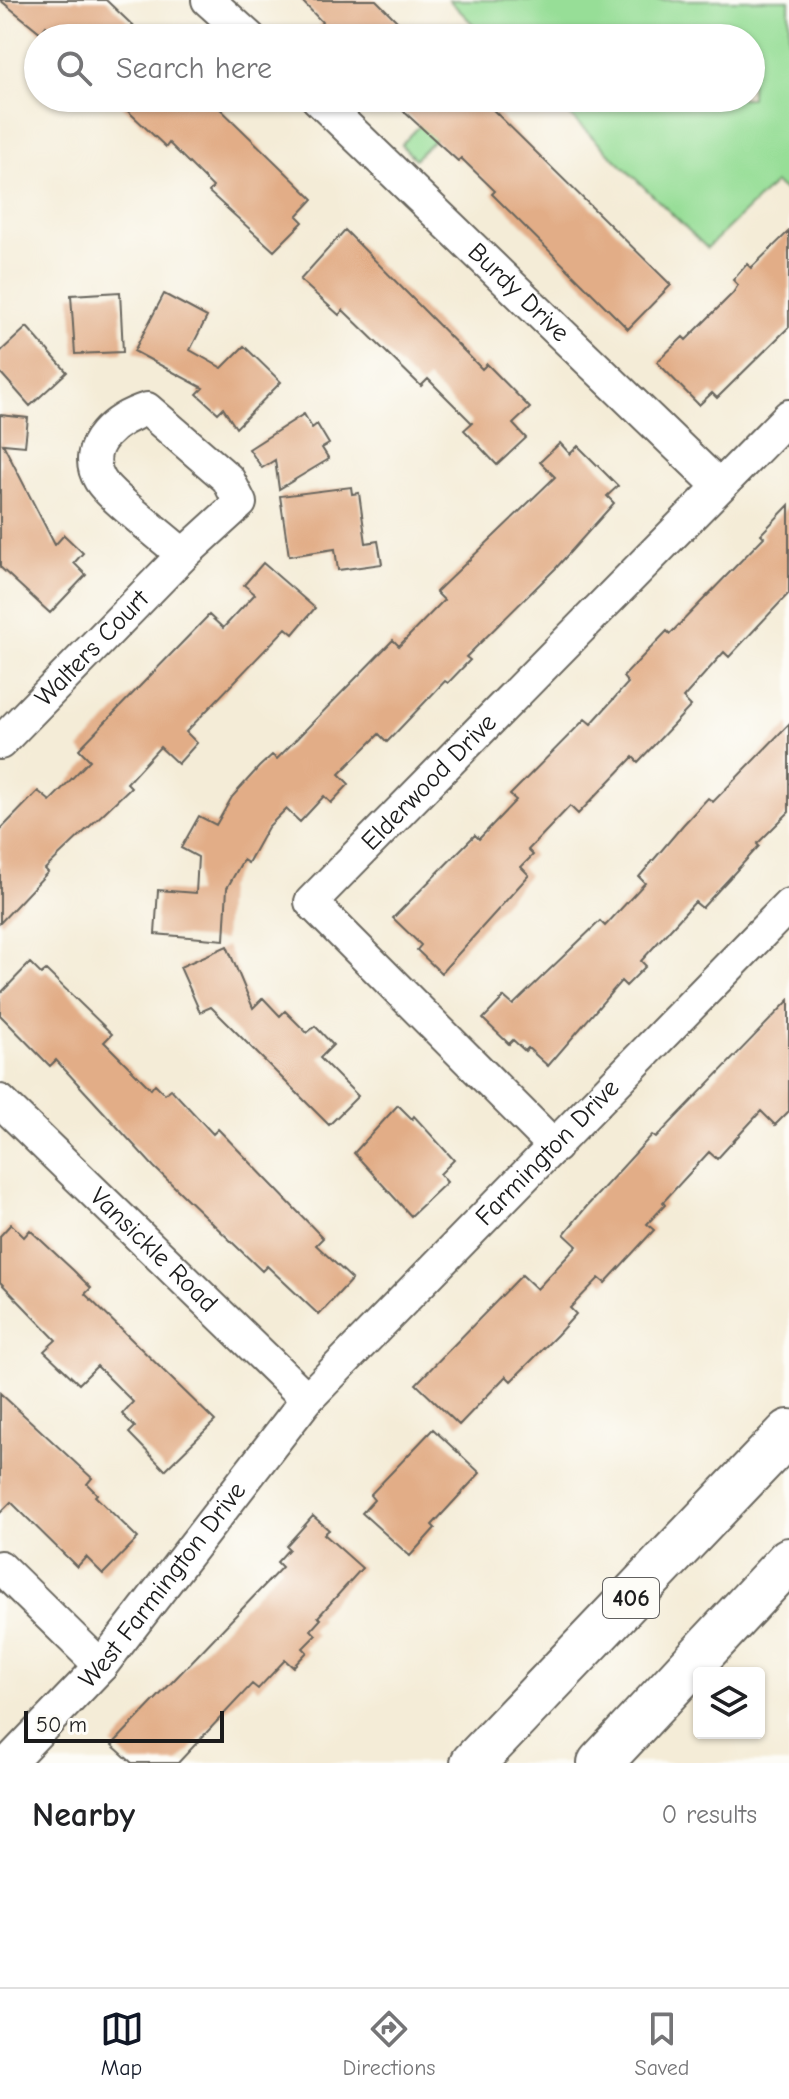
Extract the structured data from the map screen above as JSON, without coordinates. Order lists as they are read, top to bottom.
{
  "streets": {
    "highway": ["406"],
    "street": [
      "Burdy Drive",
      "Walters Court",
      "Elderwood Drive",
      "Farmington Drive",
      "Vansickle Road",
      "West Farmington Drive"
    ]
  },
  "crossings": [
    ["Burdy Drive", "Elderwood Drive"],
    ["Elderwood Drive", "Farmington Drive"],
    ["Farmington Drive", "Vansickle Road"],
    ["Farmington Drive", "West Farmington Drive"],
    ["Vansickle Road", "West Farmington Drive"]
  ],
  "scale_bar": "50 m",
  "page": {
    "search": "Search here",
    "scale": "50 m",
    "heading": ["Nearby", "0 results"],
    "nav": ["Map", "Directions", "Saved"]
  }
}
